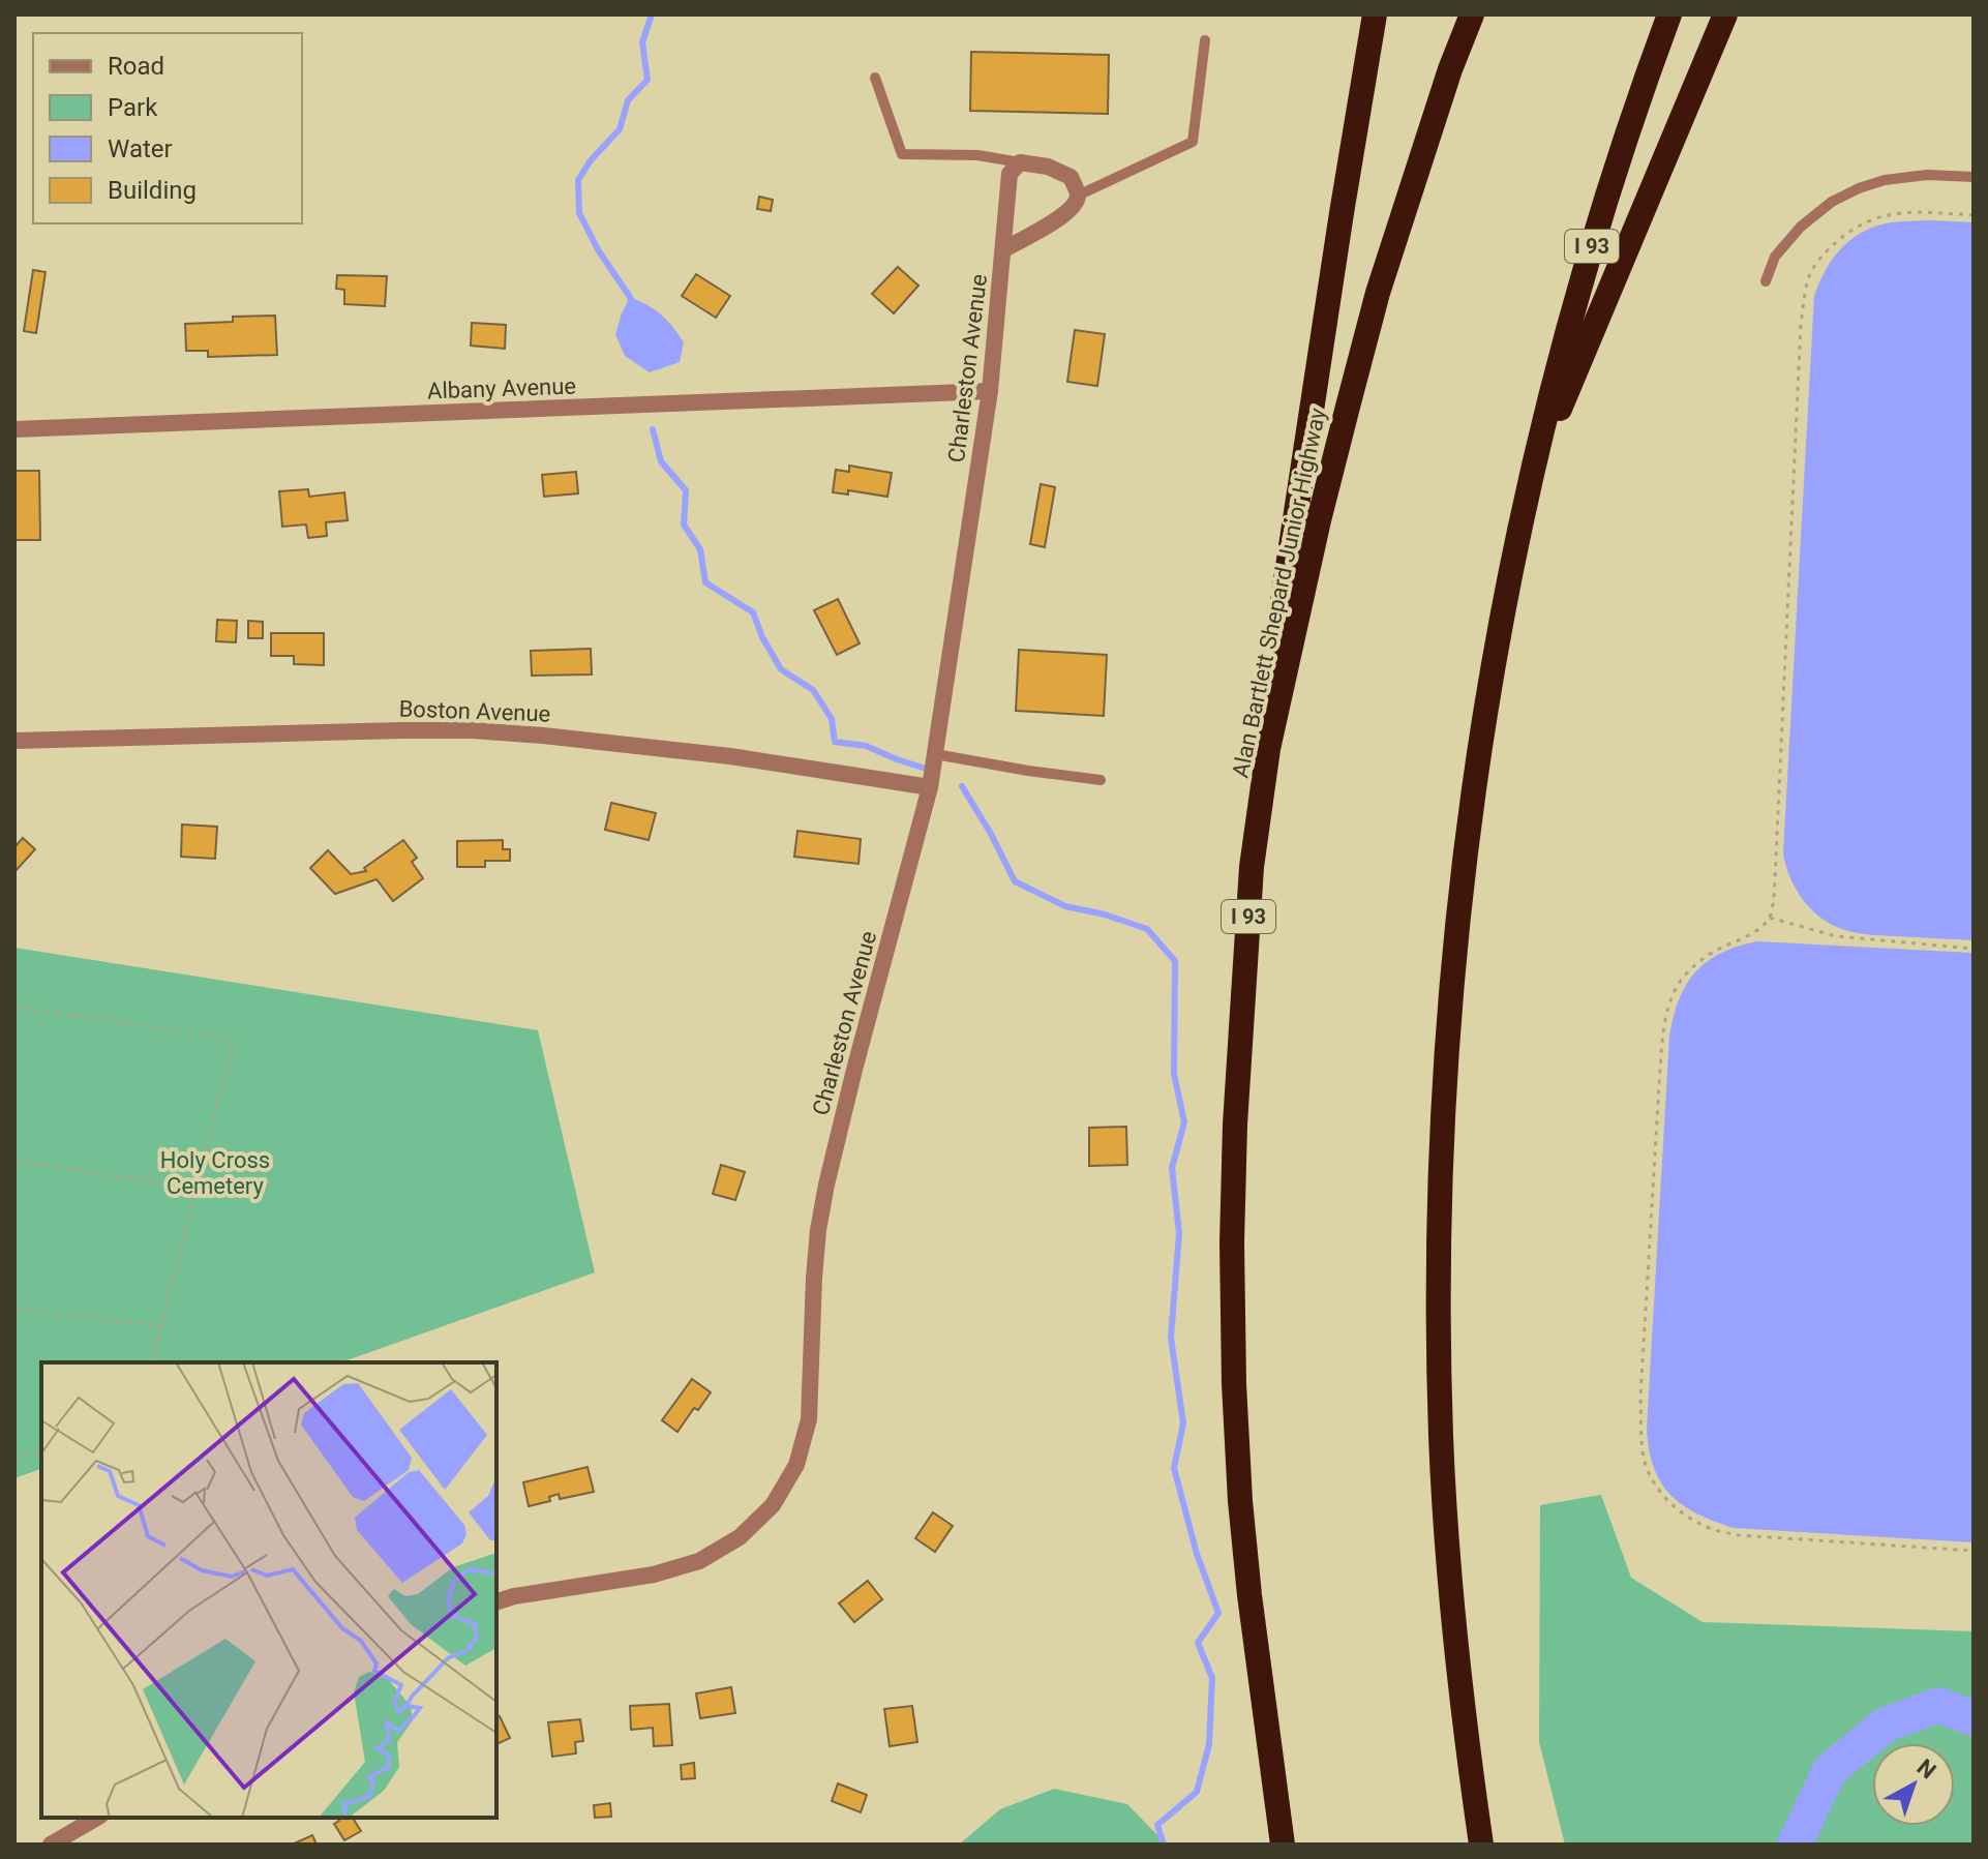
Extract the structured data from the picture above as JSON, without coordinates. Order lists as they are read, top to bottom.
{
  "streets": {
    "highway": ["I 93", "Alan Bartlett Shepard Junior Highway"],
    "street": ["Charleston Avenue", "Albany Avenue", "Boston Avenue"]
  },
  "crossings": [
    ["Charleston Avenue", "Albany Avenue"],
    ["Charleston Avenue", "Boston Avenue"]
  ],
  "parks": ["Holy Cross Cemetery"],
  "legend": [
    "Road",
    "Park",
    "Water",
    "Building"
  ],
  "north": "top right"
}
